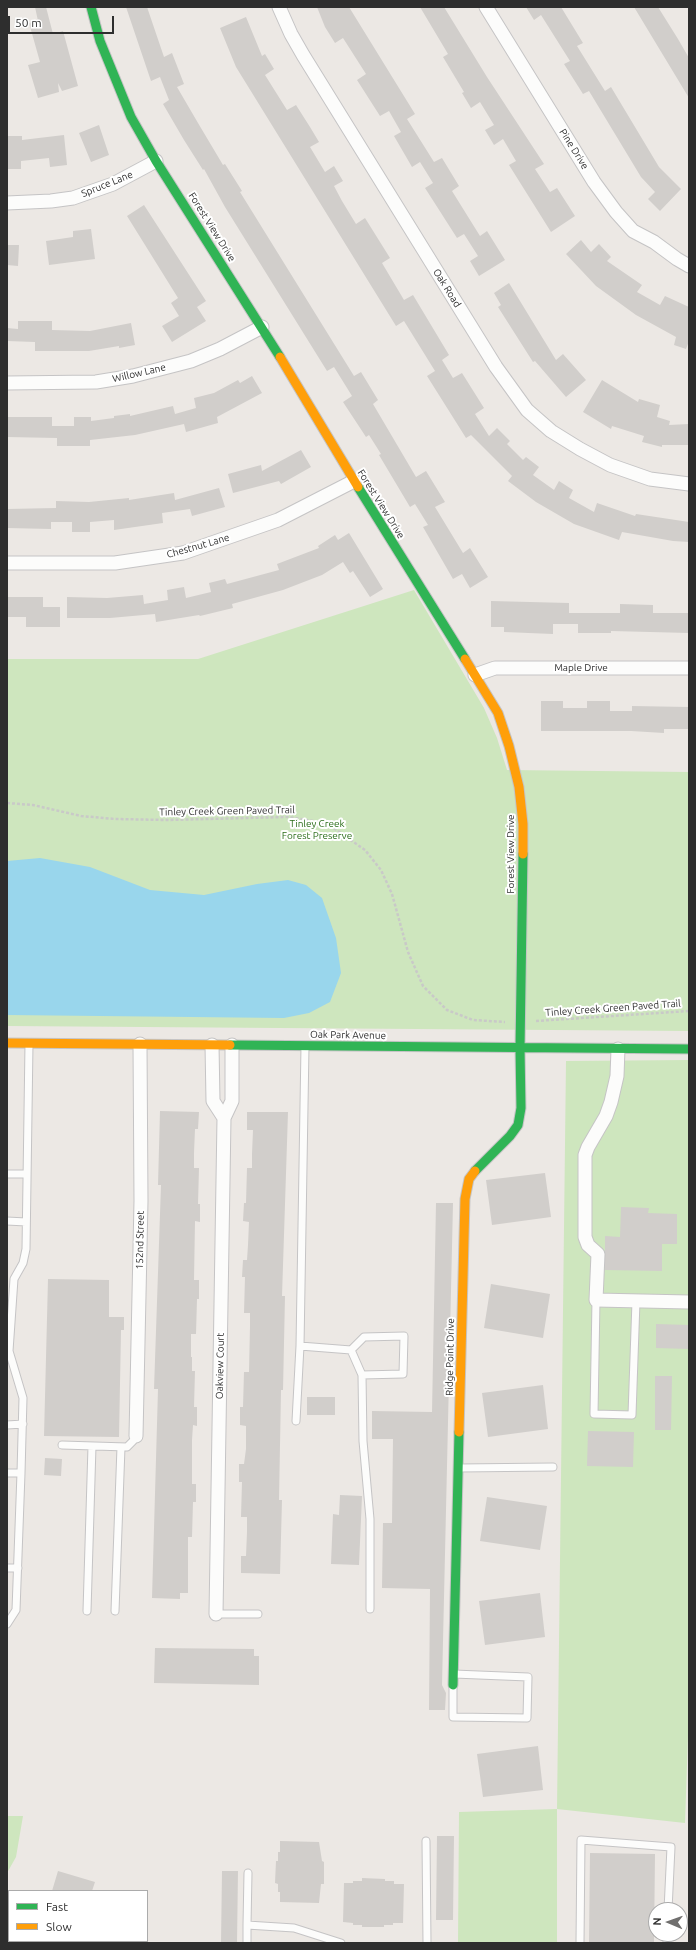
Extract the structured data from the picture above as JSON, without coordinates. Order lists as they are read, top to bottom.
{
  "streets": {
    "street": [
      "Pine Drive",
      "Spruce Lane",
      "Forest View Drive",
      "Oak Road",
      "Willow Lane",
      "Chestnut Lane",
      "Maple Drive",
      "Oak Park Avenue",
      "152nd Street",
      "Ridge Point Drive",
      "Oakview Court"
    ],
    "path": ["Tinley Creek Green Paved Trail"]
  },
  "crossings": [
    ["Spruce Lane", "Forest View Drive"],
    ["Forest View Drive", "Willow Lane"],
    ["Forest View Drive", "Chestnut Lane"],
    ["Forest View Drive", "Maple Drive"],
    ["Forest View Drive", "Oak Park Avenue"],
    ["Forest View Drive", "Ridge Point Drive"],
    ["Oak Park Avenue", "152nd Street"],
    ["Oak Park Avenue", "Ridge Point Drive"],
    ["Oak Park Avenue", "Oakview Court"]
  ],
  "parks": ["Tinley Creek Forest Preserve"],
  "legend": ["Fast", "Slow"],
  "scale_bar": "50 m",
  "north": "left"
}
